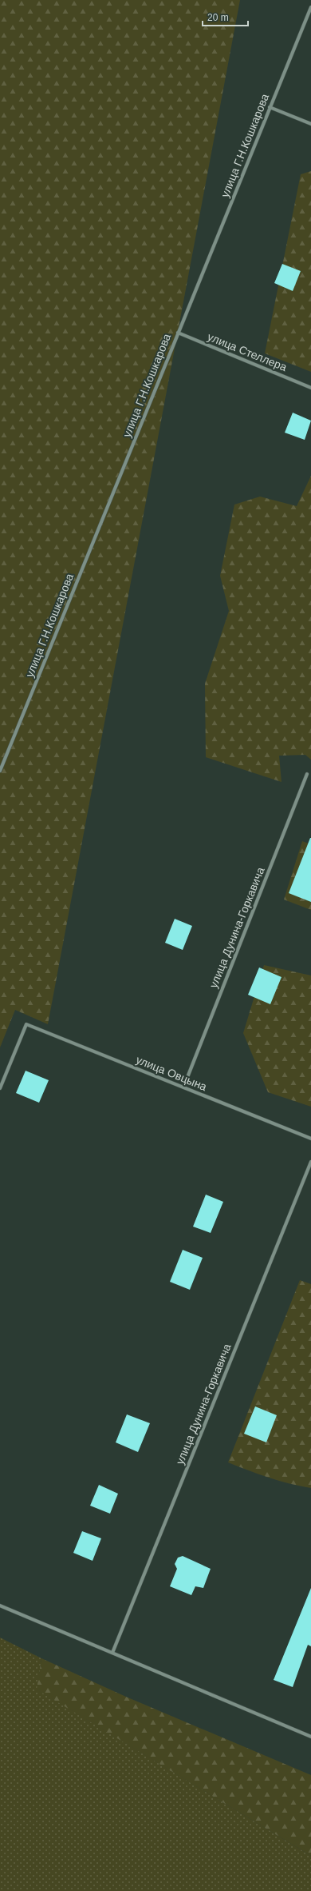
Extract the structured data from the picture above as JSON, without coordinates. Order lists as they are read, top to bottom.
{
  "streets": {
    "street": [
      "улица Г.Н.Кошкарова",
      "улица Стеллера",
      "улица Дунина-Горкавича",
      "улица Овцына"
    ]
  },
  "crossings": [
    ["улица Г.Н.Кошкарова", "улица Стеллера"],
    ["улица Дунина-Горкавича", "улица Овцына"]
  ],
  "scale_bar": "20 m"
}
